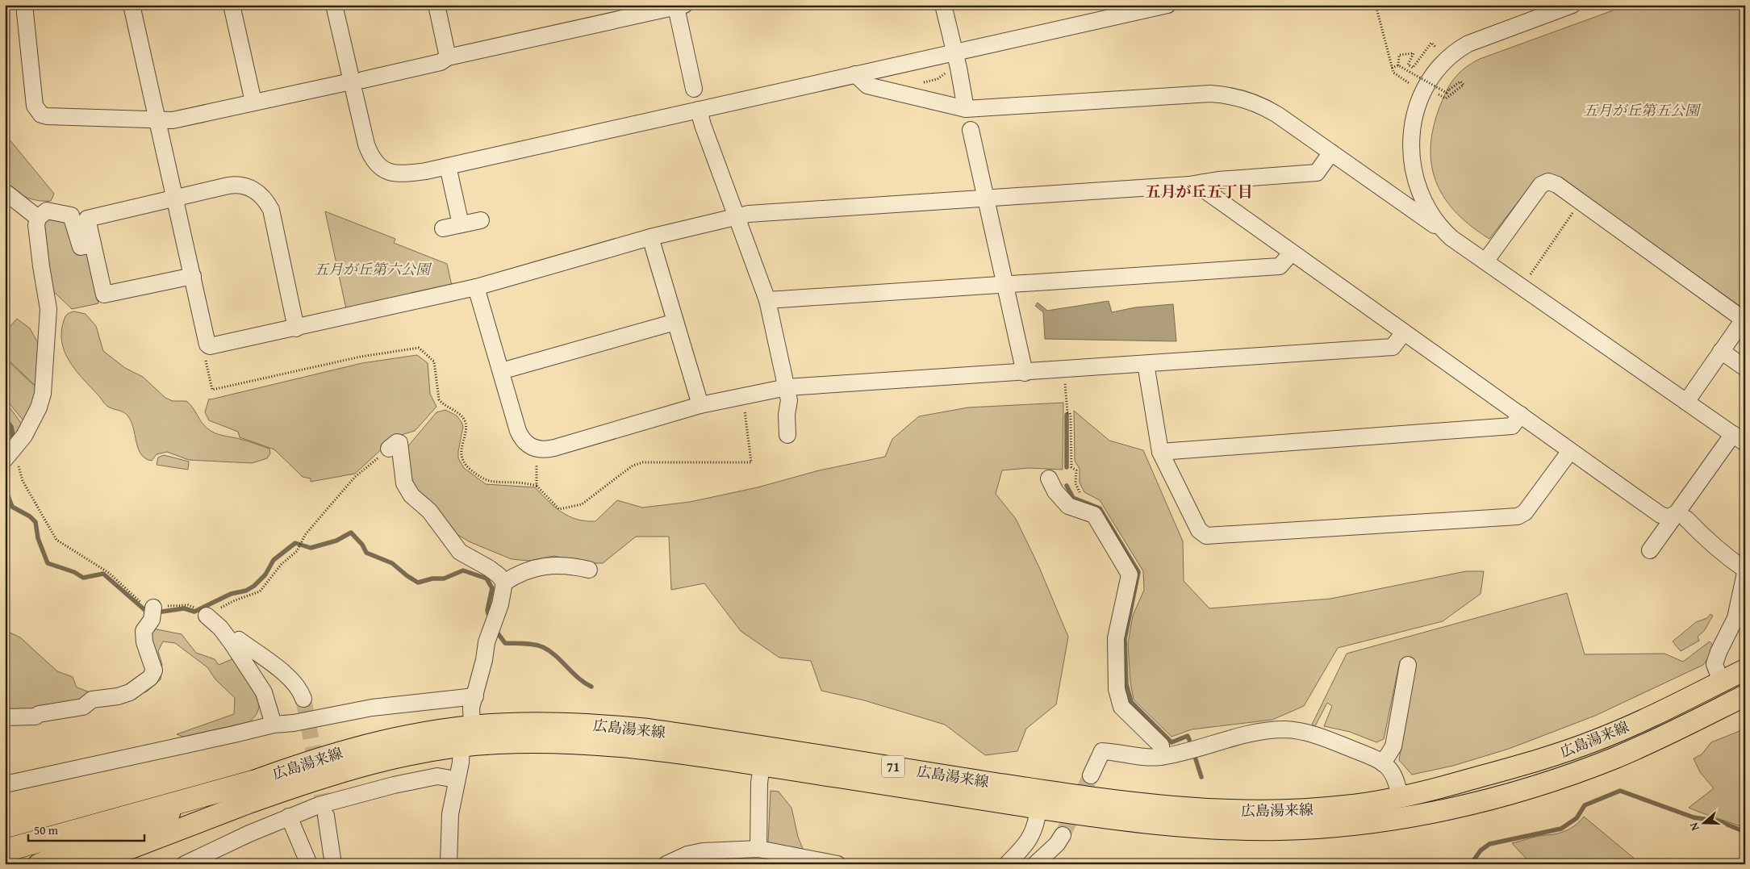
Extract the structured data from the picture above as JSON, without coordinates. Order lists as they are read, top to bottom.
{
  "streets": {
    "main road": ["広島湯来線", "71"]
  },
  "districts": ["五月が丘五丁目"],
  "parks": ["五月が丘第五公園", "五月が丘第六公園"],
  "scale_bar": "50 m",
  "north": "left"
}
